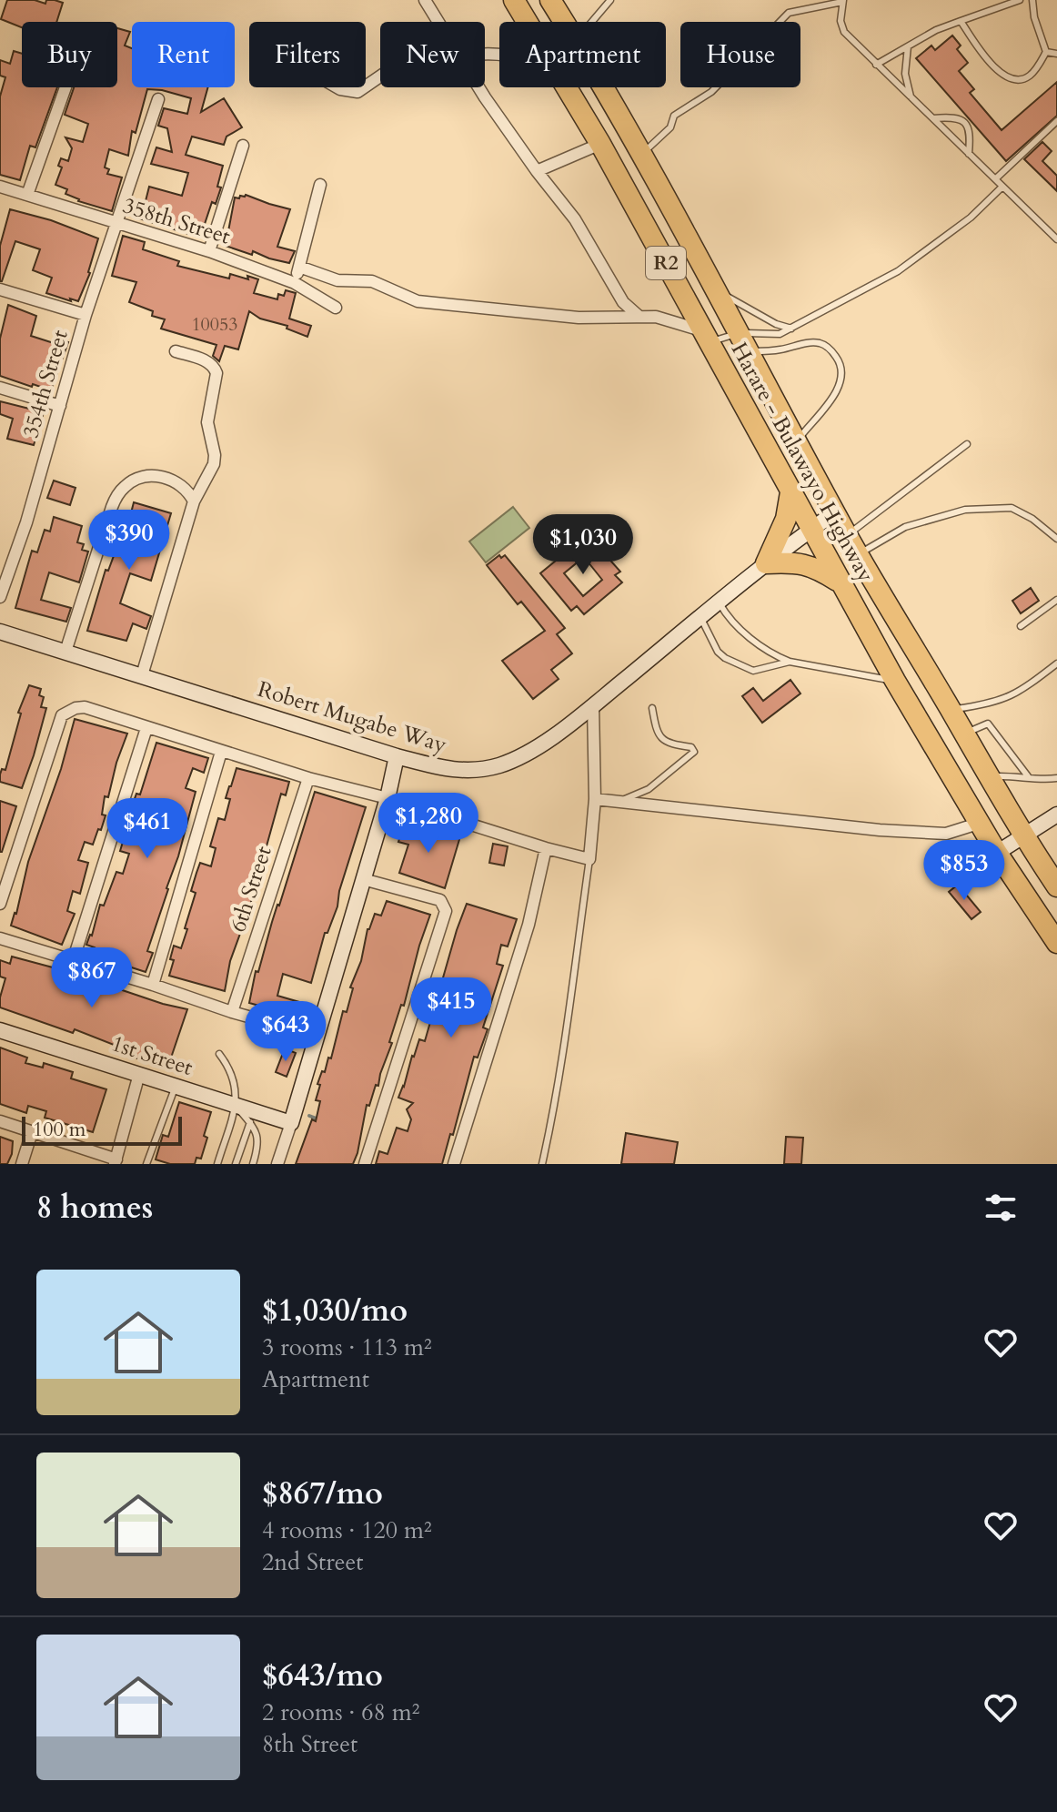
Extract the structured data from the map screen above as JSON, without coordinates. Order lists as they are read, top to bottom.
{
  "streets": {
    "highway": ["R2", "Harare - Bulawayo Highway"],
    "street": [
      "358th Street",
      "354th Street",
      "Robert Mugabe Way",
      "6th Street",
      "1st Street"
    ]
  },
  "crossings": [
    ["358th Street", "354th Street"],
    ["Harare - Bulawayo Highway", "Robert Mugabe Way"]
  ],
  "house_numbers": ["10053"],
  "scale_bar": "100 m",
  "page": {
    "chip": [
      "Buy",
      "Rent",
      "Filters",
      "New",
      "Apartment",
      "House"
    ],
    "price": [
      "$390",
      "$1,030",
      "$1,280",
      "$461",
      "$853",
      "$867",
      "$415",
      "$643"
    ],
    "scale": "100 m",
    "heading": "8 homes",
    "list": [
      {
        "name": "$1,030/mo",
        "note": "3 rooms · 113 m² · Apartment"
      },
      {
        "name": "$867/mo",
        "note": "4 rooms · 120 m² · 2nd Street"
      },
      {
        "name": "$643/mo",
        "note": "2 rooms · 68 m² · 8th Street"
      }
    ]
  }
}
